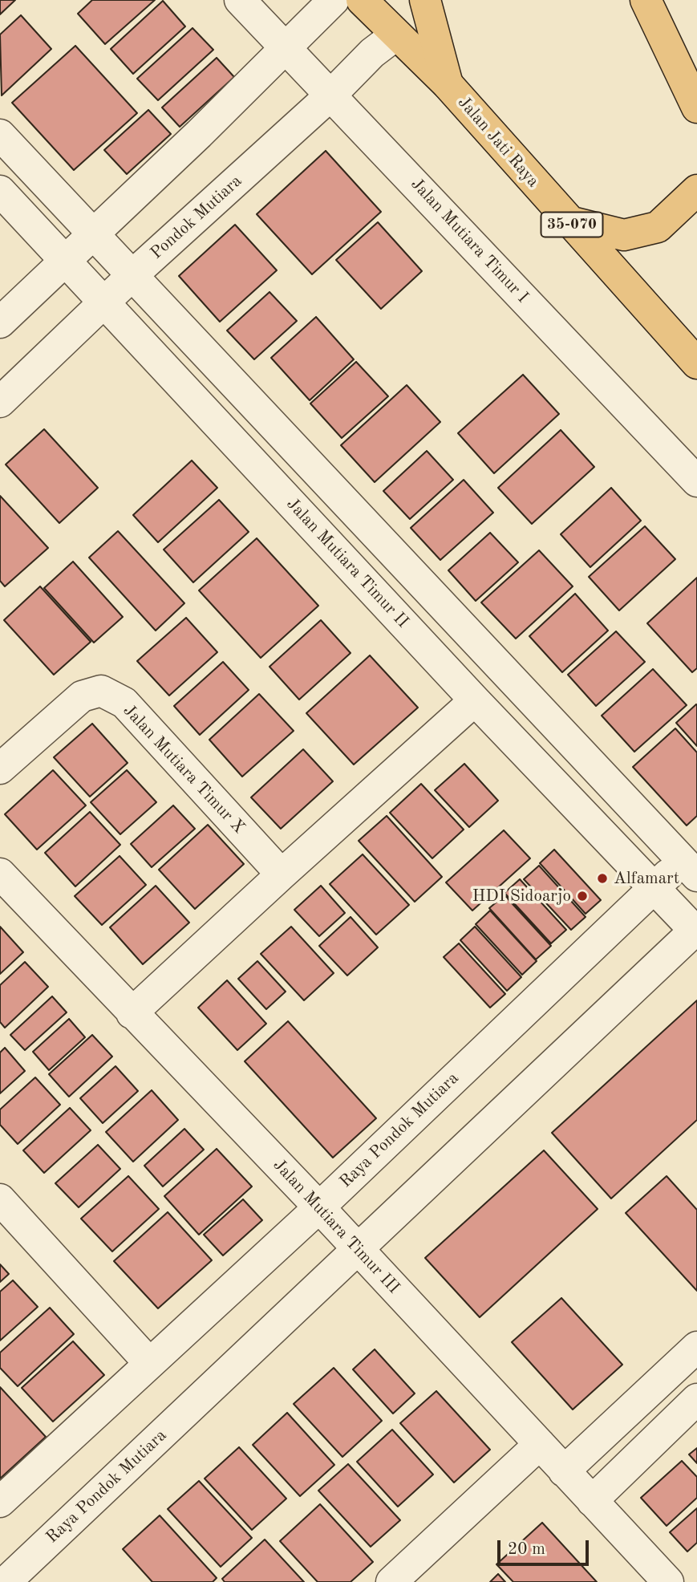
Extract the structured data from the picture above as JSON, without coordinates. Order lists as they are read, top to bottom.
{
  "streets": {
    "main road": ["Jalan Jati Raya", "35-070"],
    "street": [
      "Pondok Mutiara",
      "Jalan Mutiara Timur I",
      "Jalan Mutiara Timur II",
      "Jalan Mutiara Timur X",
      "Raya Pondok Mutiara",
      "Jalan Mutiara Timur III"
    ]
  },
  "crossings": [
    ["Jalan Jati Raya", "Pondok Mutiara"],
    ["Pondok Mutiara", "Jalan Mutiara Timur I"],
    ["Pondok Mutiara", "Jalan Mutiara Timur II"],
    ["Jalan Mutiara Timur II", "Raya Pondok Mutiara"],
    ["Raya Pondok Mutiara", "Jalan Mutiara Timur III"]
  ],
  "places": ["Alfamart", "HDI Sidoarjo"],
  "scale_bar": "20 m"
}
